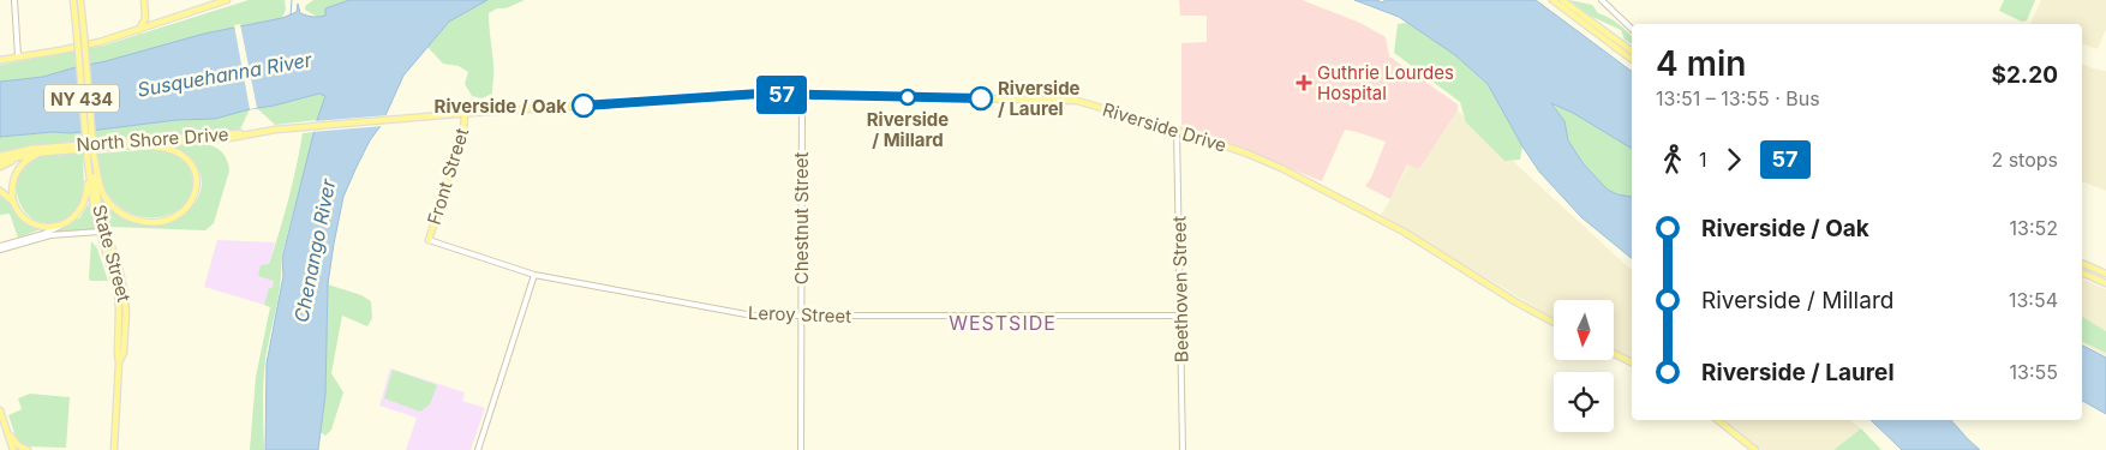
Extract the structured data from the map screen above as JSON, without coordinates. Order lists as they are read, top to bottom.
{
  "streets": {
    "main road": [
      "NY 434",
      "Riverside Drive",
      "North Shore Drive",
      "Front Street",
      "State Street"
    ],
    "street": ["Chestnut Street", "Beethoven Street", "Leroy Street"]
  },
  "crossings": [
    ["NY 434", "State Street"],
    ["Riverside Drive", "North Shore Drive"],
    ["Riverside Drive", "Front Street"],
    ["Riverside Drive", "Chestnut Street"],
    ["Riverside Drive", "Beethoven Street"],
    ["Front Street", "Leroy Street"],
    ["Chestnut Street", "Leroy Street"],
    ["Beethoven Street", "Leroy Street"]
  ],
  "districts": ["WESTSIDE"],
  "water": ["Susquehanna River", "Chenango River"],
  "places": {
    "health": ["Guthrie Lourdes Hospital"],
    "other": ["Riverside / Millard", "Riverside / Laurel", "Riverside / Oak"]
  },
  "lines": ["bus line 57"],
  "north": "bottom",
  "page": {
    "on_map": "57",
    "heading": ["4 min", "13:51 – 13:55 · Bus", "$2.20"],
    "legs": ["1", "57", "2 stops"],
    "list": [
      {
        "name": "Riverside / Oak",
        "value": "13:52"
      },
      {
        "name": "Riverside / Millard",
        "value": "13:54"
      },
      {
        "name": "Riverside / Laurel",
        "value": "13:55"
      }
    ]
  }
}
